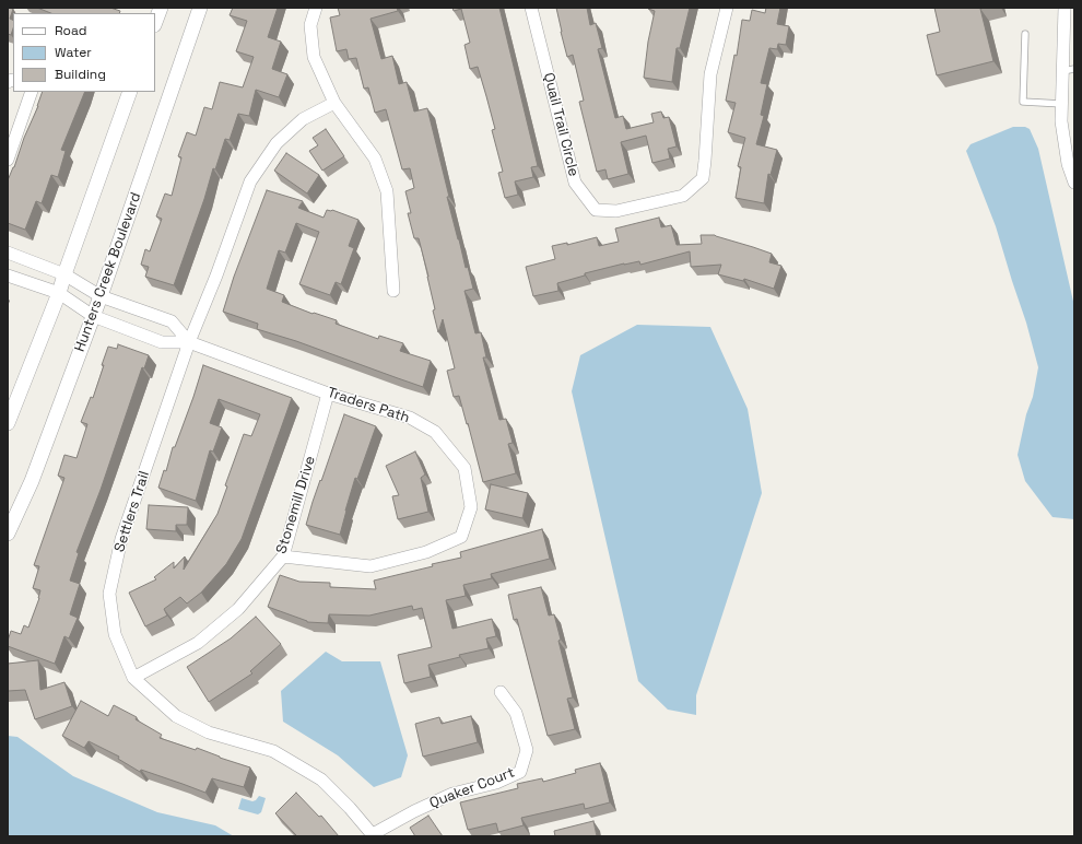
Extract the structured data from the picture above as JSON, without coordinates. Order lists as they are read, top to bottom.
{
  "streets": {
    "street": [
      "Quail Trail Circle",
      "Hunters Creek Boulevard",
      "Traders Path",
      "Stonemill Drive",
      "Settlers Trail",
      "Quaker Court"
    ]
  },
  "crossings": [
    ["Hunters Creek Boulevard", "Traders Path"],
    ["Traders Path", "Stonemill Drive"],
    ["Traders Path", "Settlers Trail"],
    ["Stonemill Drive", "Settlers Trail"],
    ["Settlers Trail", "Quaker Court"]
  ],
  "legend": ["Road", "Water", "Building"]
}
